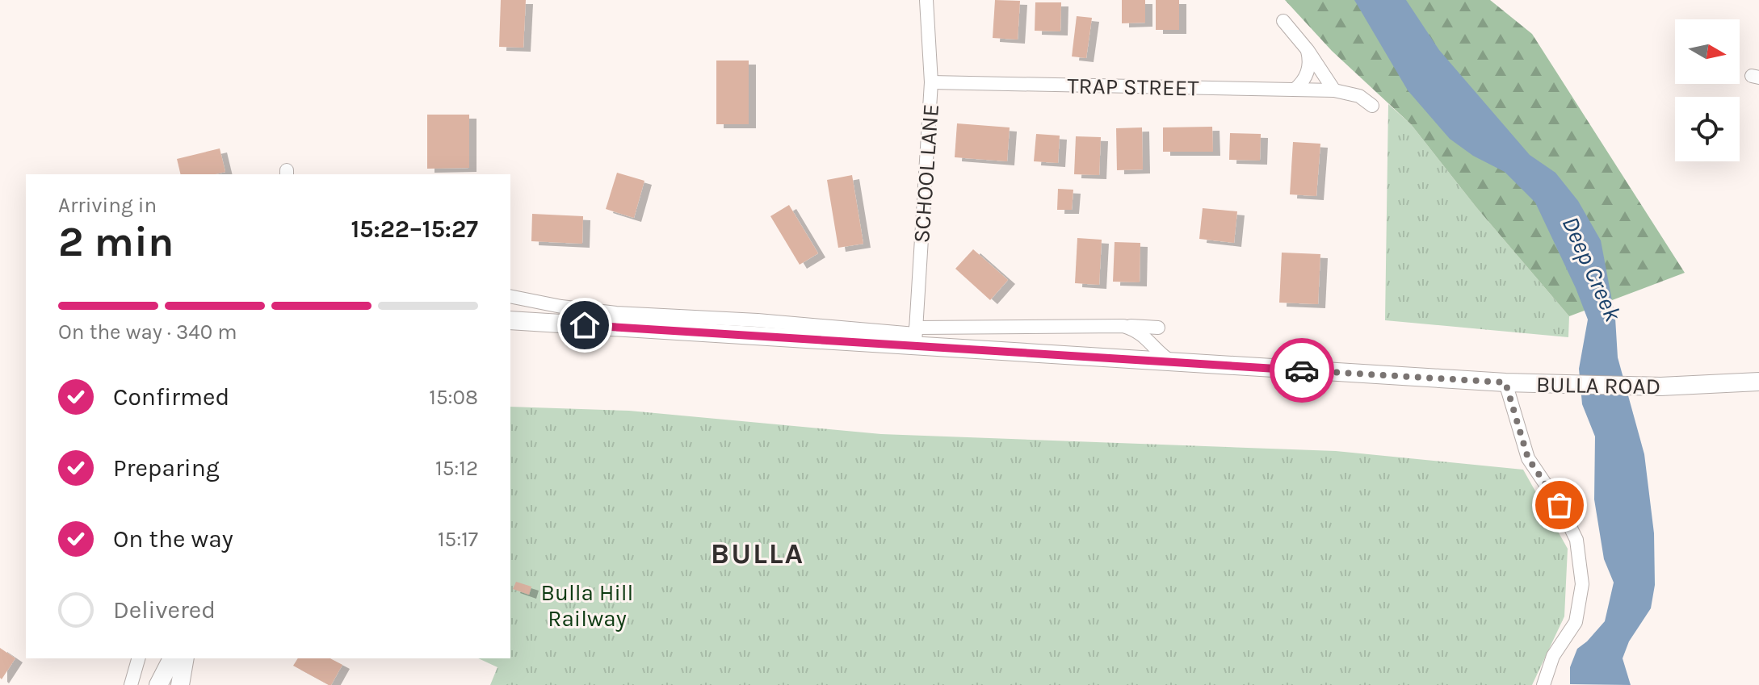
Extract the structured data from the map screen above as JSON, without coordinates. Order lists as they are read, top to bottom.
{
  "streets": {
    "main road": ["BULLA ROAD"],
    "street": ["TRAP STREET", "SCHOOL LANE"]
  },
  "crossings": [
    ["TRAP STREET", "SCHOOL LANE"],
    ["SCHOOL LANE", "BULLA ROAD"]
  ],
  "districts": ["BULLA"],
  "water": ["Deep Creek"],
  "parks": ["Bulla Hill Railway"],
  "north": "right",
  "page": {
    "heading": ["2 min", "Arriving in", "15:22–15:27"],
    "bar": "On the way · 340 m",
    "list": [
      ["Confirmed", "15:08"],
      ["Preparing", "15:12"],
      ["On the way", "15:17"],
      "Delivered"
    ]
  }
}
